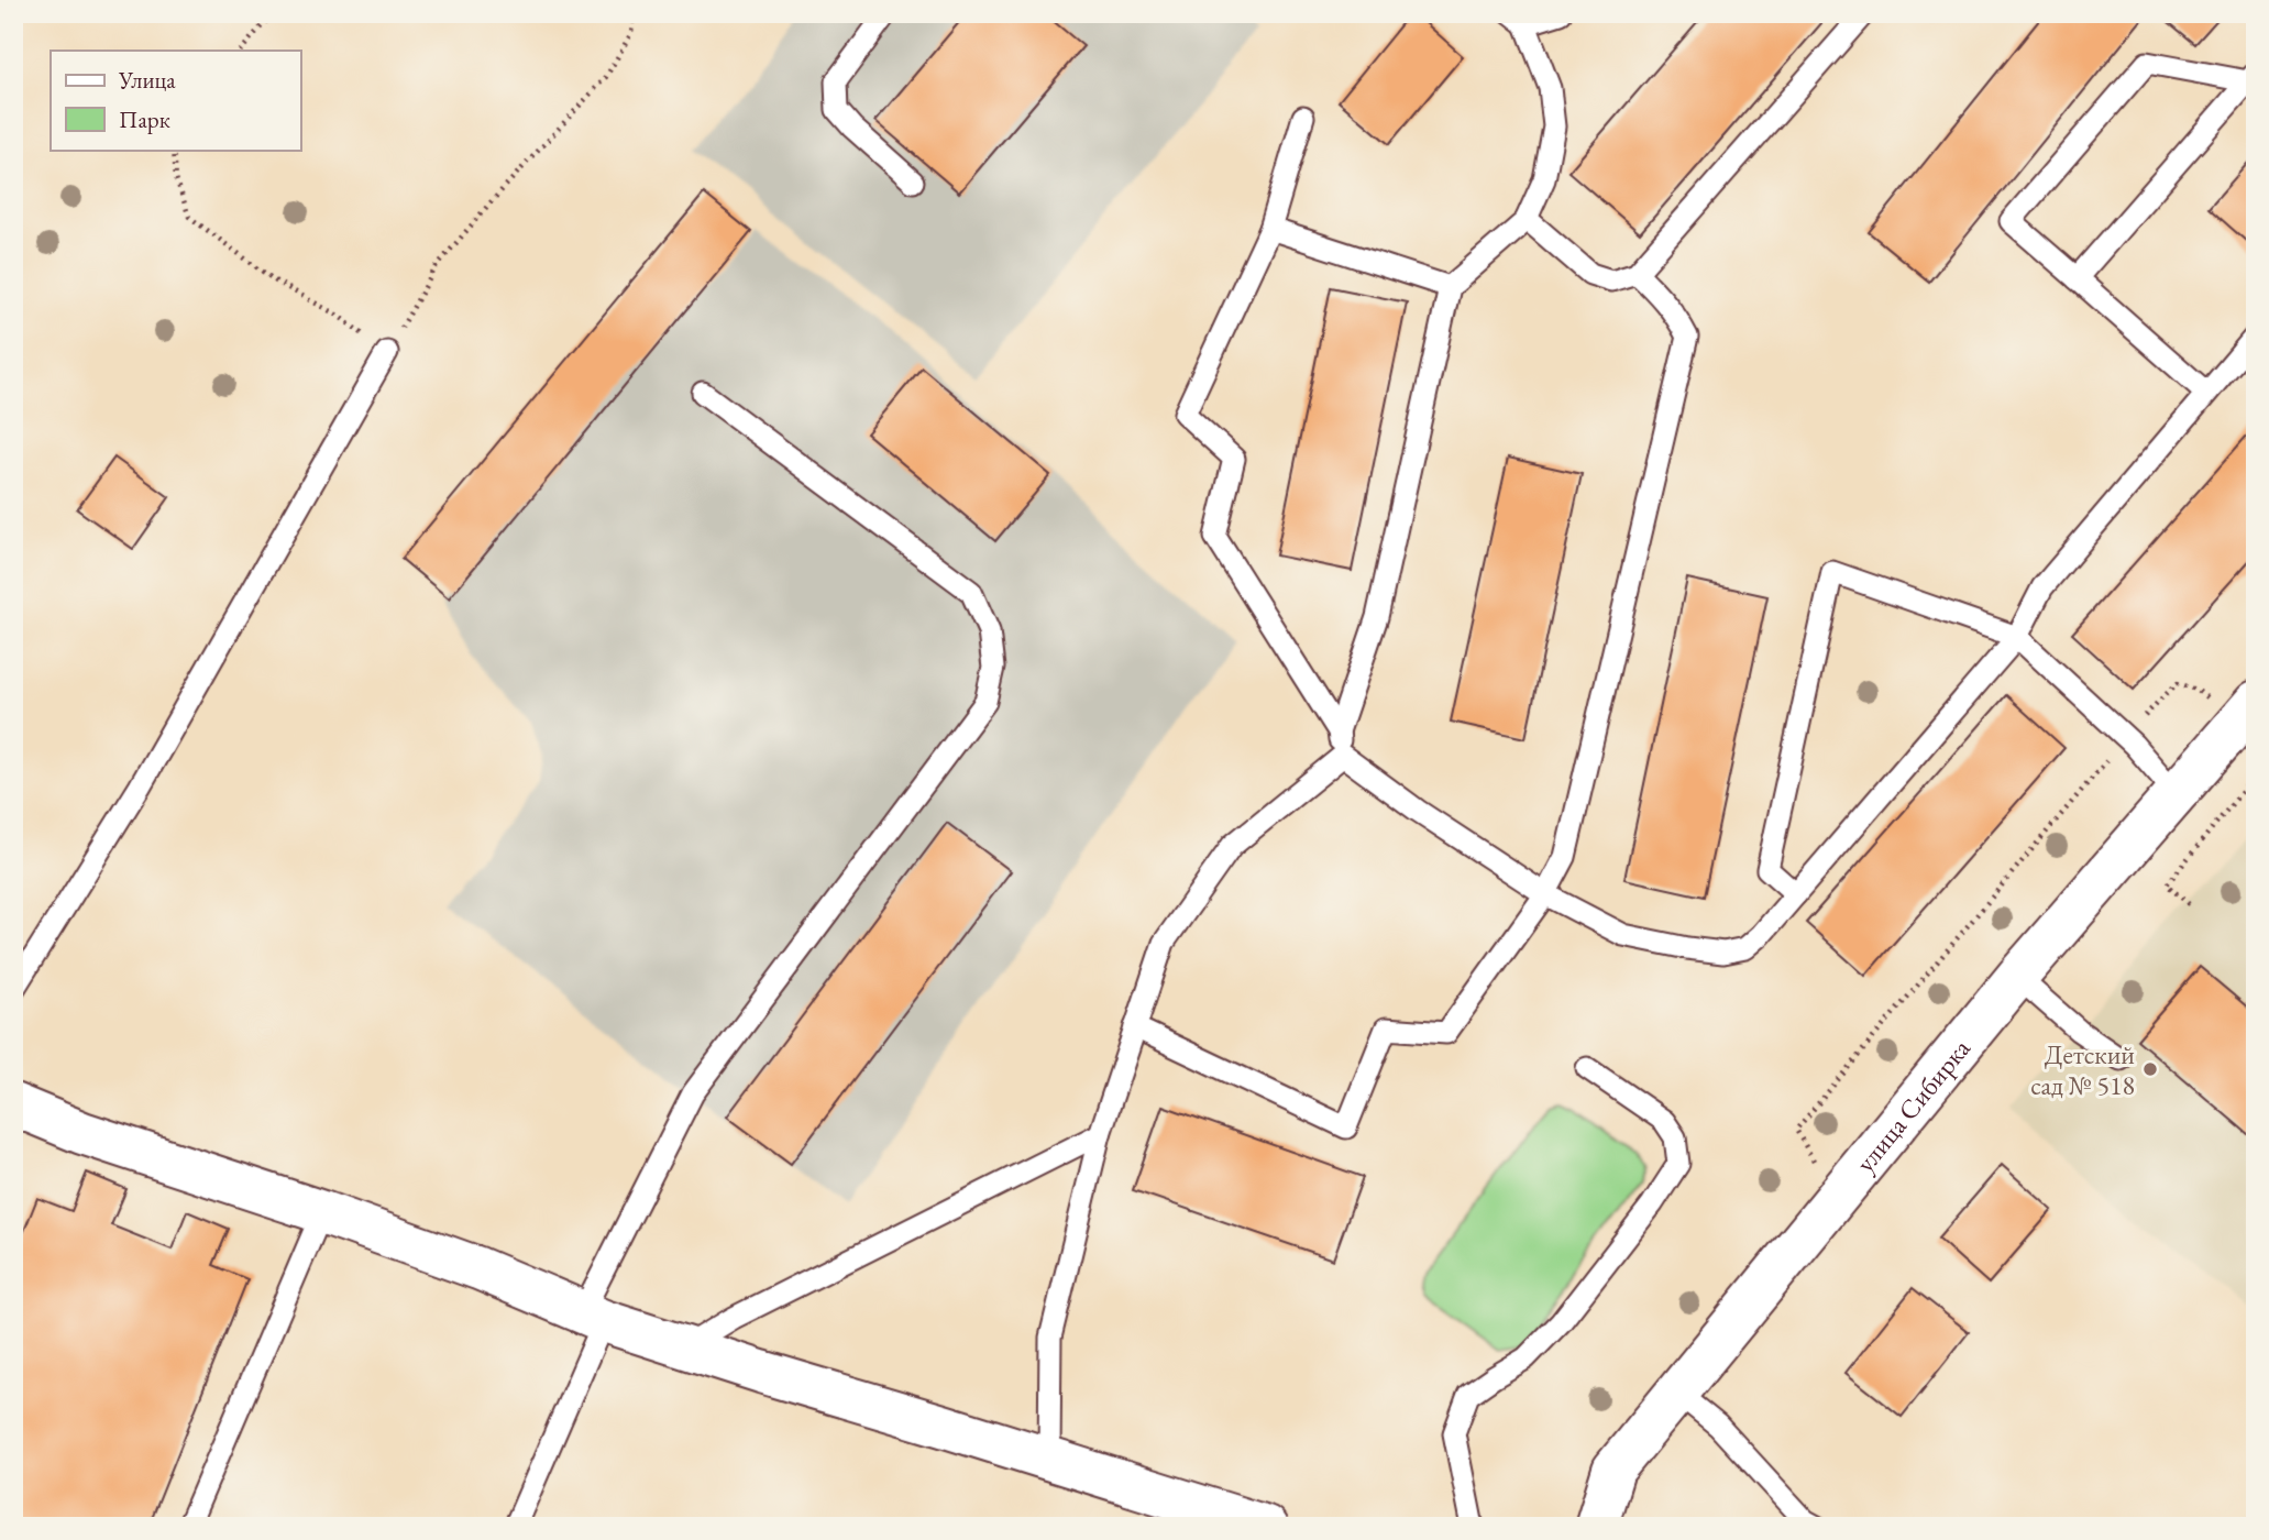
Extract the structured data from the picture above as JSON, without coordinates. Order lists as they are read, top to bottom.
{
  "streets": {
    "street": ["улица Сибирка"]
  },
  "places": ["Детский сад № 518"],
  "legend": ["Улица", "Парк"]
}
